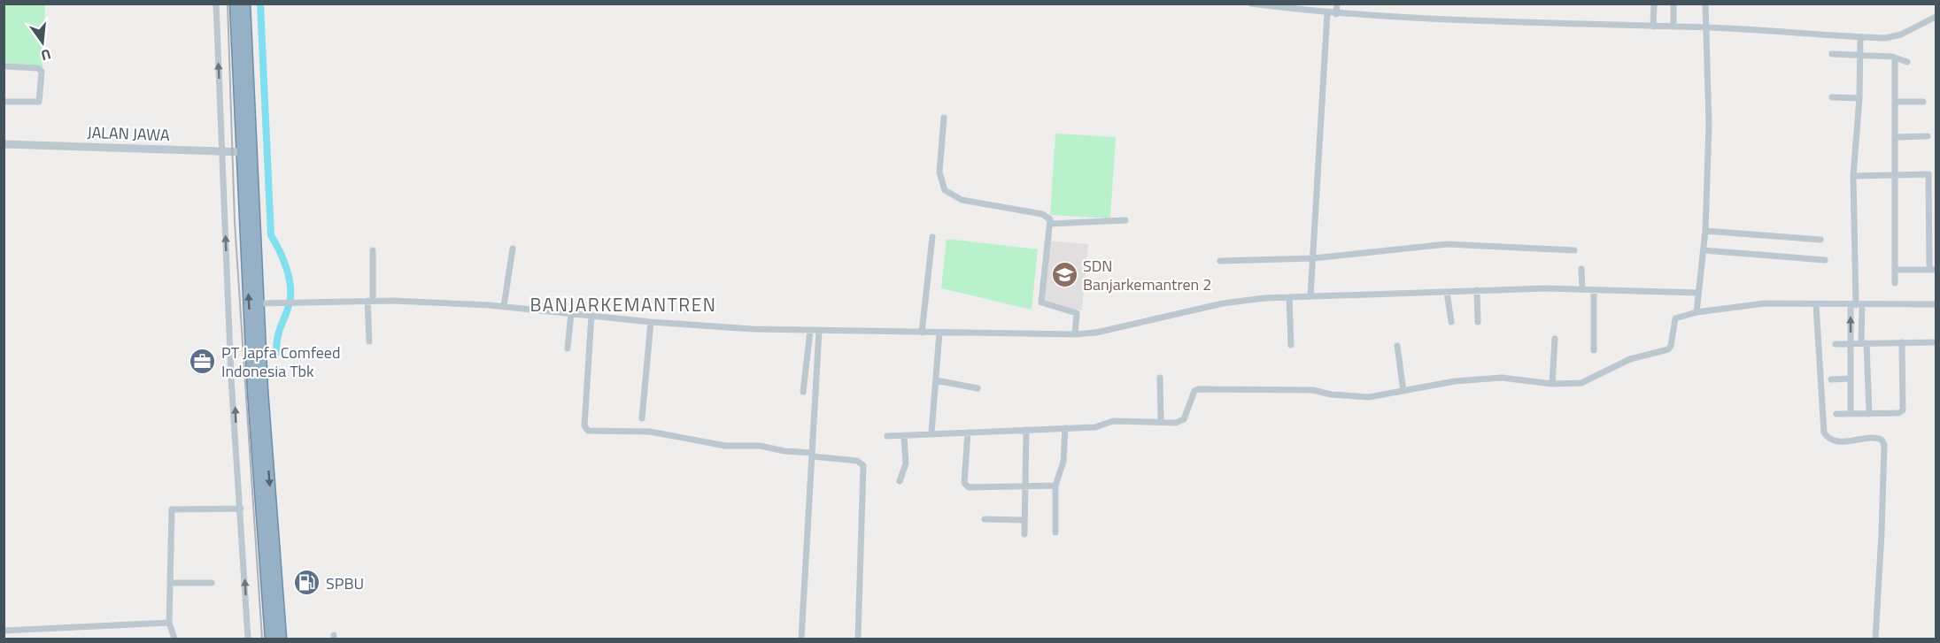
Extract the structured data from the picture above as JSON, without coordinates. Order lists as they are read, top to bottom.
{
  "streets": {
    "street": ["JALAN JAWA"]
  },
  "districts": ["BANJARKEMANTREN"],
  "places": {
    "school or university": ["SDN Banjarkemantren 2"],
    "office": ["PT Japfa Comfeed Indonesia Tbk"],
    "fuel station": ["SPBU"]
  },
  "north": "bottom"
}
